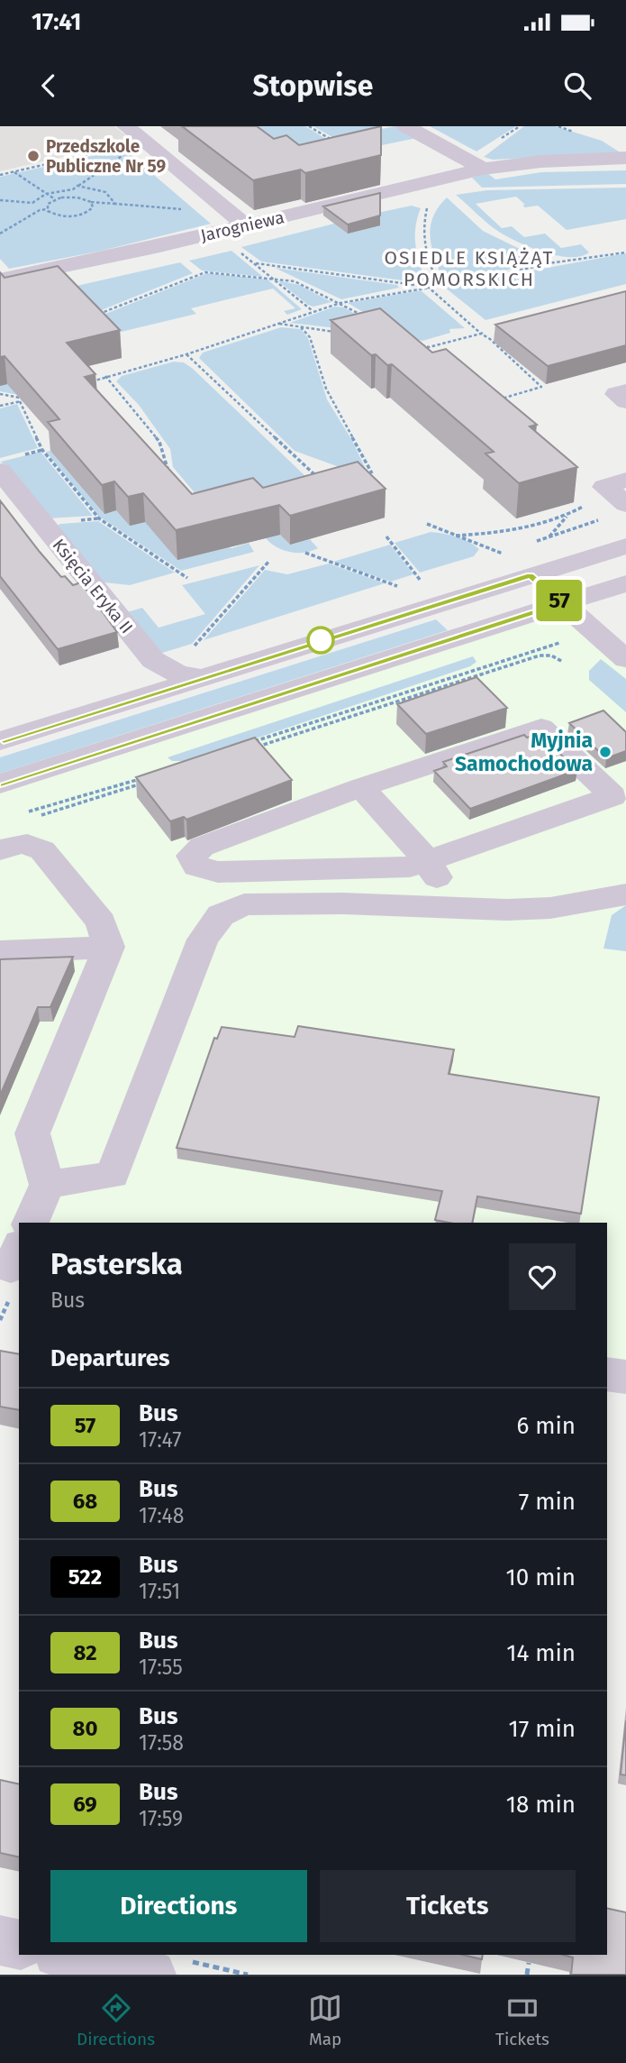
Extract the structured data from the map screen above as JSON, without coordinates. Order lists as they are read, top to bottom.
{
  "streets": {
    "street": ["Jarogniewa", "Księcia Eryka II"]
  },
  "districts": ["OSIEDLE KSIĄŻĄT POMORSKICH"],
  "places": ["Przedszkole Publiczne Nr 59", "Myjnia Samochodowa"],
  "lines": ["bus line 57"],
  "page": {
    "status": "17:41",
    "header": "Stopwise",
    "on_map": "57",
    "heading": [
      ["Pasterska", "Bus"],
      "Departures"
    ],
    "list": [
      {
        "mark": "57",
        "name": "Bus",
        "note": "17:47",
        "value": "6 min"
      },
      {
        "mark": "68",
        "name": "Bus",
        "note": "17:48",
        "value": "7 min"
      },
      {
        "mark": "522",
        "name": "Bus",
        "note": "17:51",
        "value": "10 min"
      },
      {
        "mark": "82",
        "name": "Bus",
        "note": "17:55",
        "value": "14 min"
      },
      {
        "mark": "80",
        "name": "Bus",
        "note": "17:58",
        "value": "17 min"
      },
      {
        "mark": "69",
        "name": "Bus",
        "note": "17:59",
        "value": "18 min"
      }
    ],
    "buttons": ["Directions", "Tickets"],
    "tabs": ["Directions", "Map", "Tickets"]
  }
}
